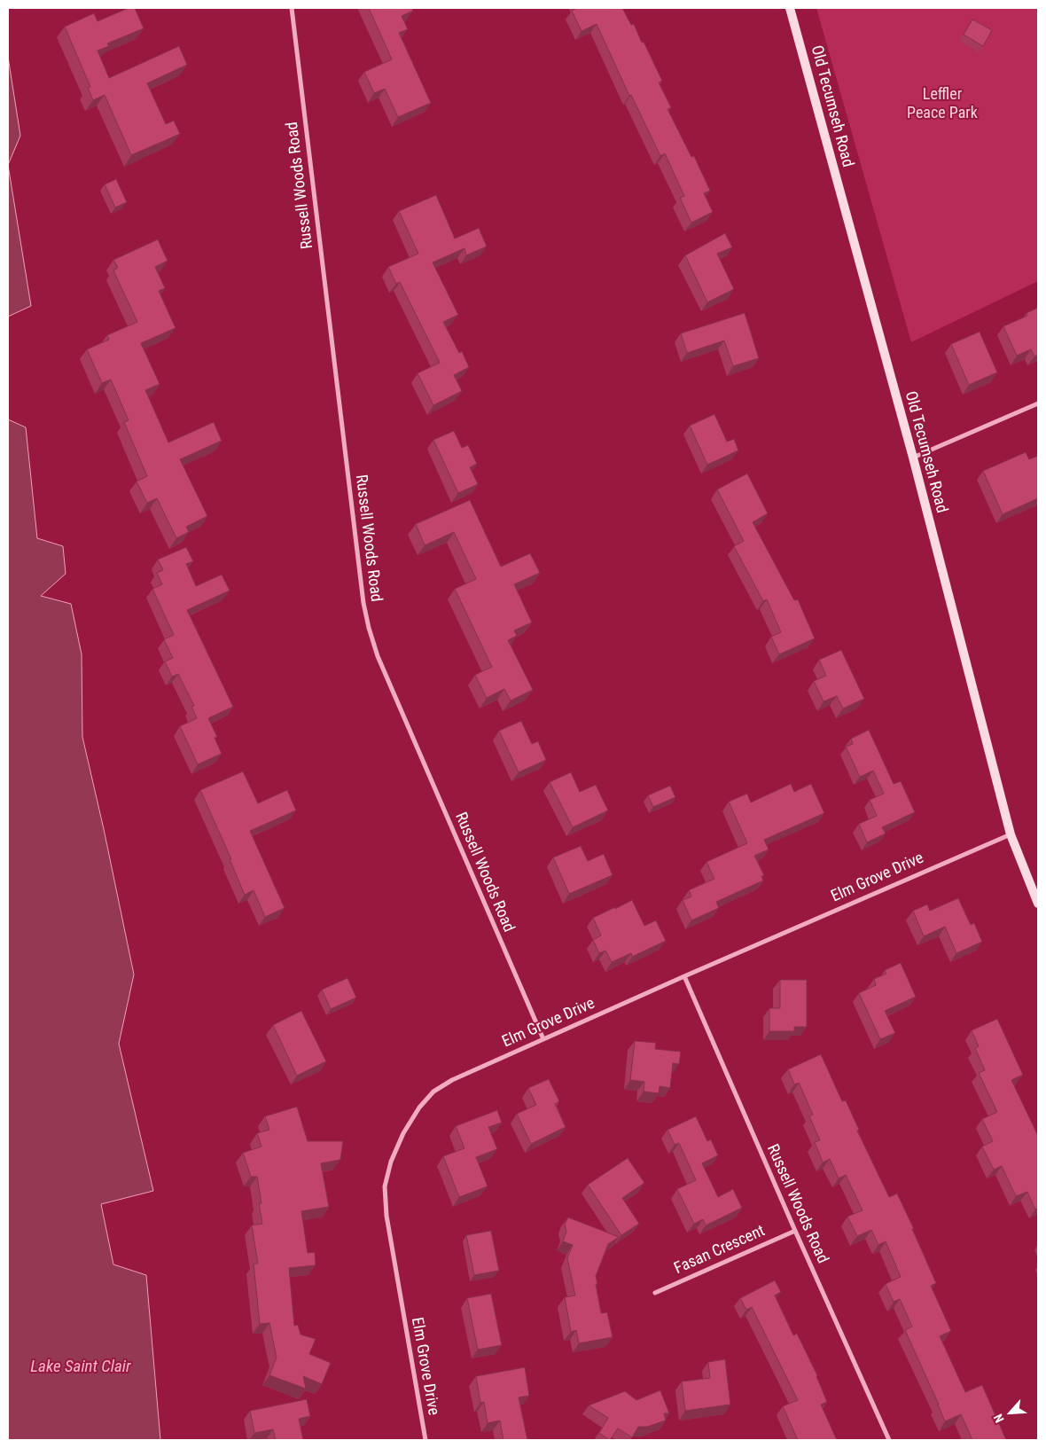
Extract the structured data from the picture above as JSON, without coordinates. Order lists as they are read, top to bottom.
{
  "streets": {
    "main road": ["Old Tecumseh Road"],
    "street": ["Russell Woods Road", "Elm Grove Drive", "Fasan Crescent"]
  },
  "crossings": [
    ["Old Tecumseh Road", "Elm Grove Drive"],
    ["Russell Woods Road", "Elm Grove Drive"],
    ["Russell Woods Road", "Fasan Crescent"]
  ],
  "water": ["Lake Saint Clair"],
  "parks": ["Leffler Peace Park"],
  "north": "bottom left"
}
